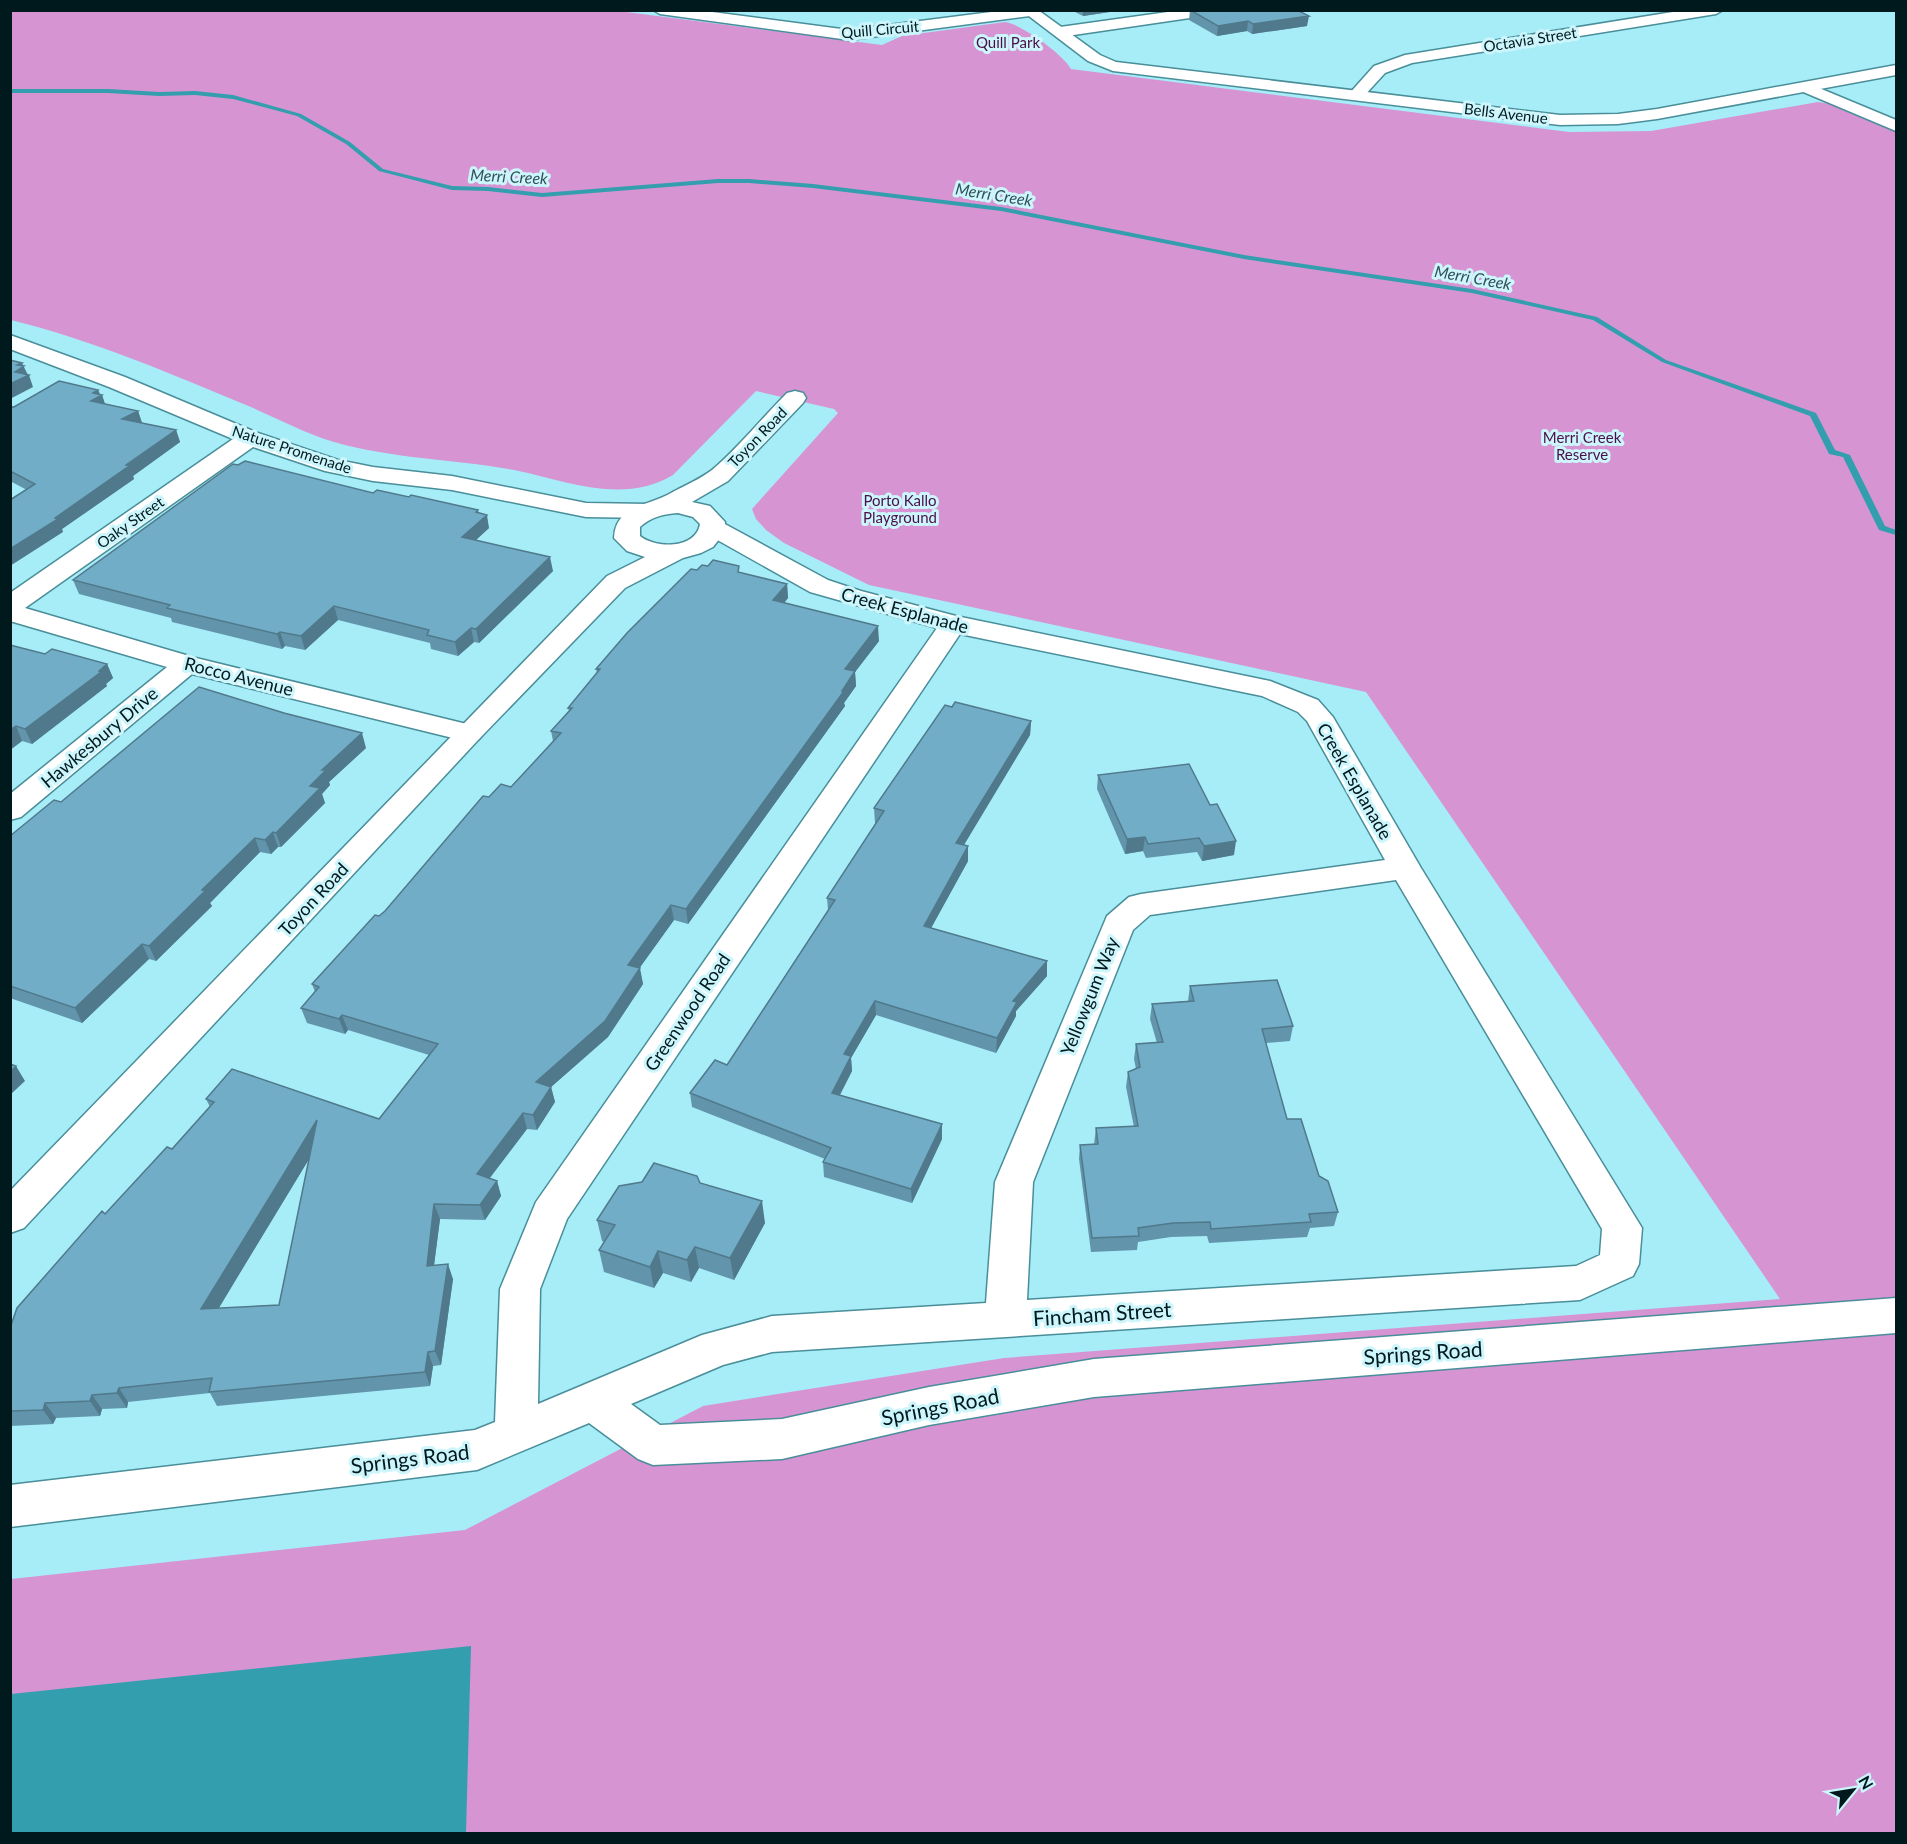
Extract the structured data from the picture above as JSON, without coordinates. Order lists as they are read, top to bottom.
{
  "streets": {
    "street": [
      "Quill Circuit",
      "Octavia Street",
      "Bells Avenue",
      "Toyon Road",
      "Nature Promenade",
      "Oaky Street",
      "Creek Esplanade",
      "Rocco Avenue",
      "Hawkesbury Drive",
      "Yellowgum Way",
      "Greenwood Road",
      "Fincham Street",
      "Springs Road"
    ]
  },
  "crossings": [
    ["Octavia Street", "Bells Avenue"],
    ["Toyon Road", "Nature Promenade"],
    ["Toyon Road", "Creek Esplanade"],
    ["Toyon Road", "Rocco Avenue"],
    ["Nature Promenade", "Oaky Street"],
    ["Nature Promenade", "Creek Esplanade"],
    ["Creek Esplanade", "Yellowgum Way"],
    ["Creek Esplanade", "Greenwood Road"],
    ["Creek Esplanade", "Fincham Street"],
    ["Rocco Avenue", "Hawkesbury Drive"],
    ["Yellowgum Way", "Fincham Street"],
    ["Greenwood Road", "Springs Road"],
    ["Fincham Street", "Springs Road"]
  ],
  "water": ["Merri Creek"],
  "parks": ["Quill Park", "Merri Creek Reserve", "Porto Kallo Playground"],
  "north": "top right"
}
